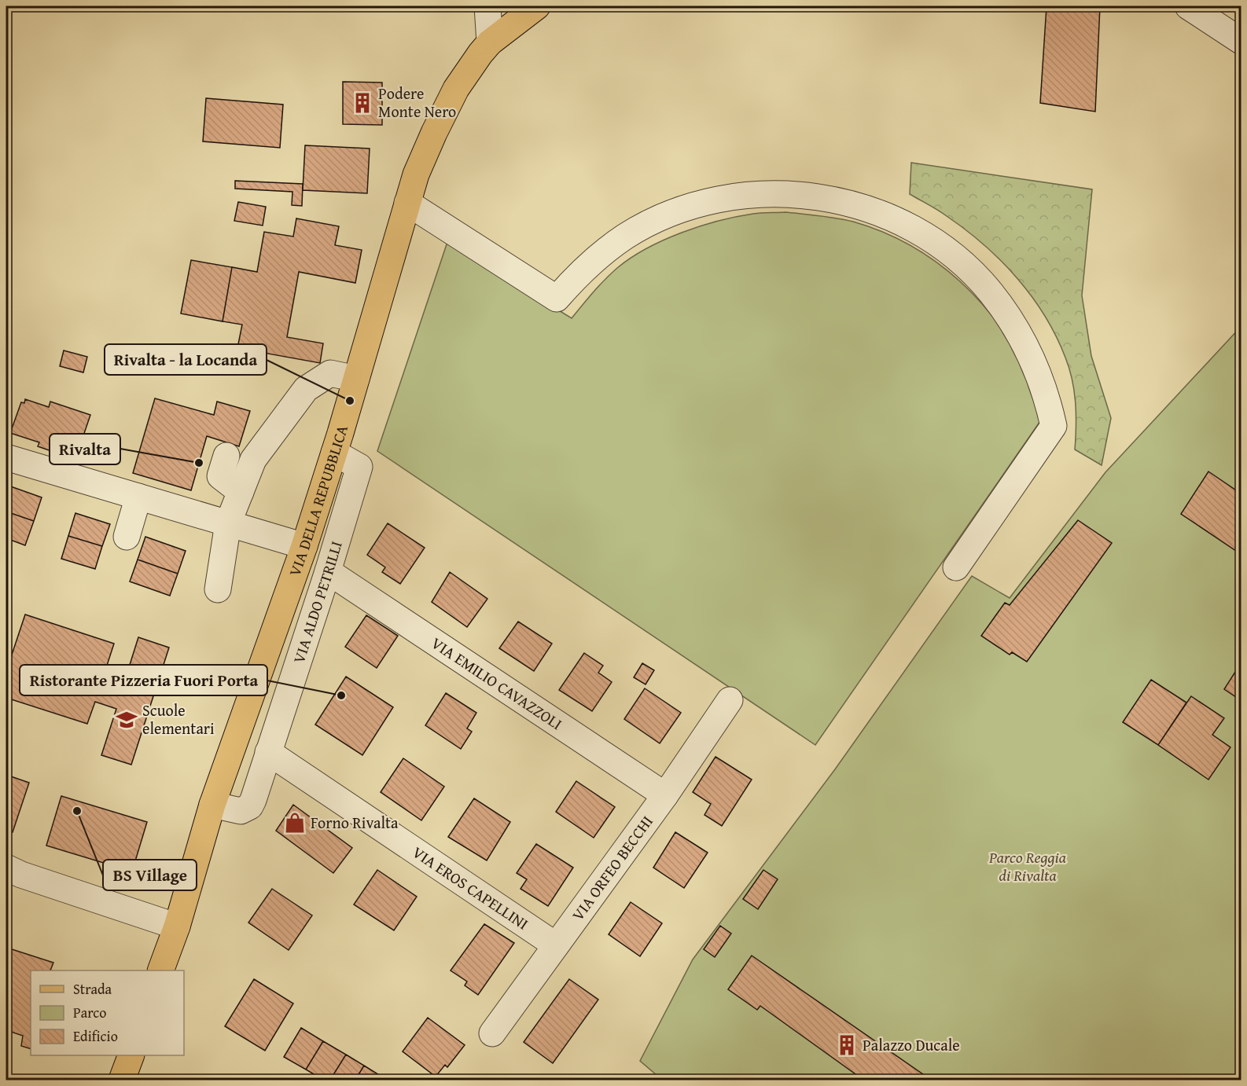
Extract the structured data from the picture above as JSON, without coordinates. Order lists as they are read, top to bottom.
{
  "streets": {
    "main road": ["VIA DELLA REPUBBLICA"],
    "street": [
      "VIA ALDO PETRILLI",
      "VIA EMILIO CAVAZZOLI",
      "VIA ORFEO BECCHI",
      "VIA EROS CAPELLINI"
    ]
  },
  "crossings": [
    ["VIA DELLA REPUBBLICA", "VIA ALDO PETRILLI"],
    ["VIA ALDO PETRILLI", "VIA EMILIO CAVAZZOLI"],
    ["VIA ALDO PETRILLI", "VIA EROS CAPELLINI"],
    ["VIA EMILIO CAVAZZOLI", "VIA ORFEO BECCHI"],
    ["VIA ORFEO BECCHI", "VIA EROS CAPELLINI"]
  ],
  "parks": ["Parco Reggia di Rivalta"],
  "places": {
    "building": ["Podere Monte Nero", "Palazzo Ducale"],
    "other": [
      "Rivalta - la Locanda",
      "Rivalta",
      "Ristorante Pizzeria Fuori Porta",
      "BS Village"
    ],
    "school or university": ["Scuole elementari"],
    "shop": ["Forno Rivalta"]
  },
  "legend": ["Strada", "Parco", "Edificio"]
}
